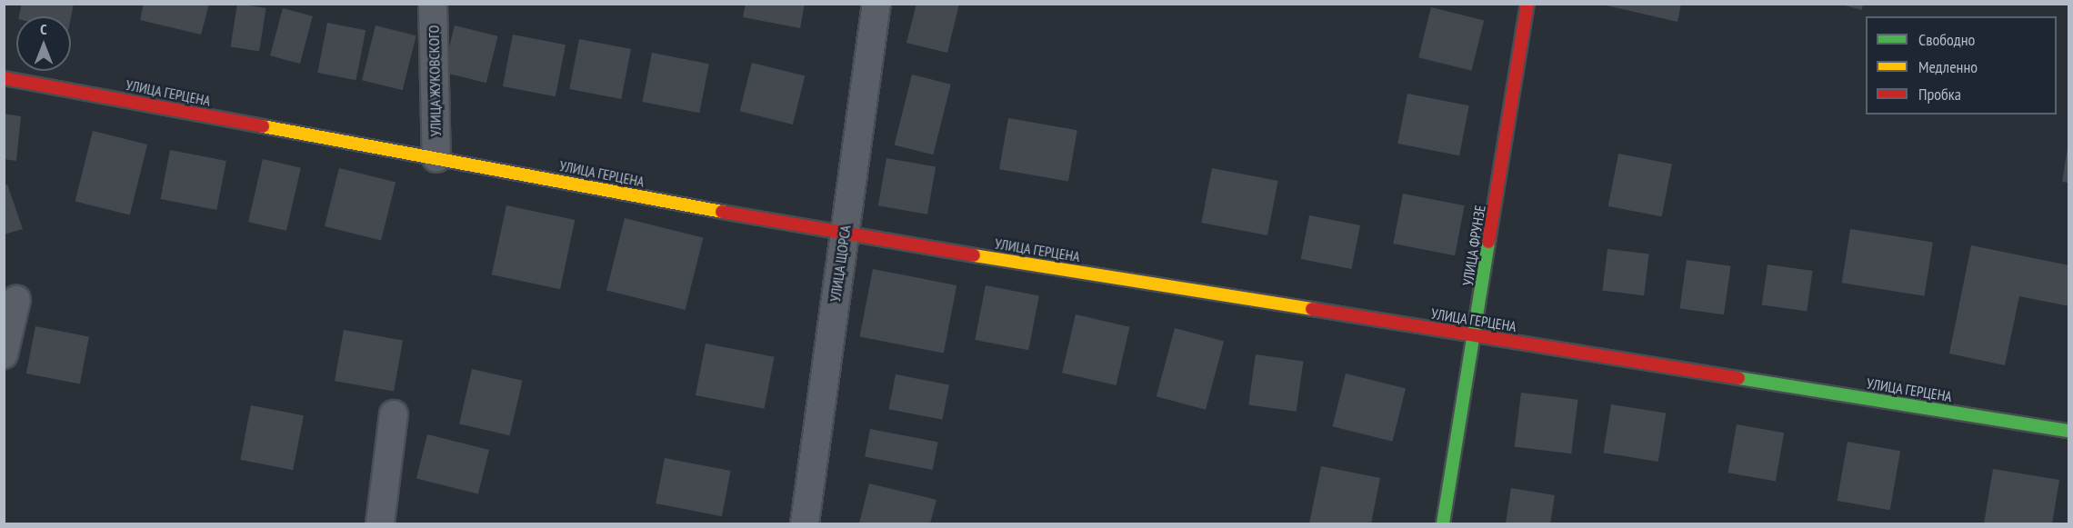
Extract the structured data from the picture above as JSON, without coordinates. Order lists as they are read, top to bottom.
{
  "streets": {
    "street": [
      "УЛИЦА ЖУКОВСКОГО",
      "УЛИЦА ГЕРЦЕНА",
      "УЛИЦА ФРУНЗЕ",
      "УЛИЦА ЩОРСА"
    ]
  },
  "crossings": [
    ["УЛИЦА ЖУКОВСКОГО", "УЛИЦА ГЕРЦЕНА"],
    ["УЛИЦА ГЕРЦЕНА", "УЛИЦА ФРУНЗЕ"],
    ["УЛИЦА ГЕРЦЕНА", "УЛИЦА ЩОРСА"]
  ],
  "legend": ["Свободно", "Медленно", "Пробка"],
  "north": "top"
}
